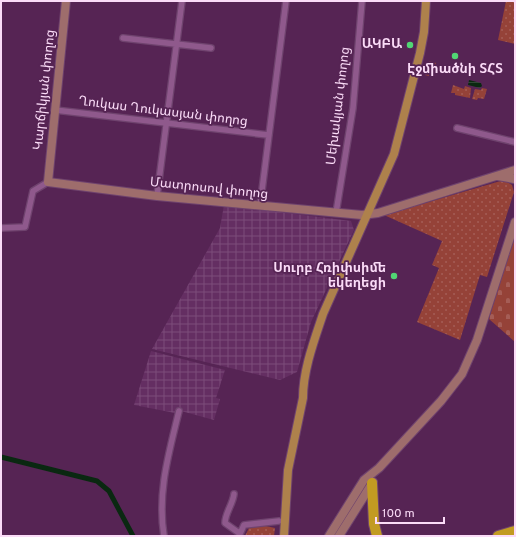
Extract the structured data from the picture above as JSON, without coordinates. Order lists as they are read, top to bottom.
{
  "streets": {
    "street": [
      "Կարճիկյան փողոց",
      "Մեխակյան փողոց",
      "Ղուկաս Ղուկասյան փողոց",
      "Մատրոսով փողոց"
    ]
  },
  "crossings": [
    ["Կարճիկյան փողոց", "Ղուկաս Ղուկասյան փողոց"],
    ["Կարճիկյան փողոց", "Մատրոսով փողոց"],
    ["Մեխակյան փողոց", "Մատրոսով փողոց"]
  ],
  "places": ["ԱԿԲԱ", "Էջմիածնի ՏՀՏ", "Սուրբ Հռիփսիմե եկեղեցի"],
  "scale_bar": "100 m"
}
